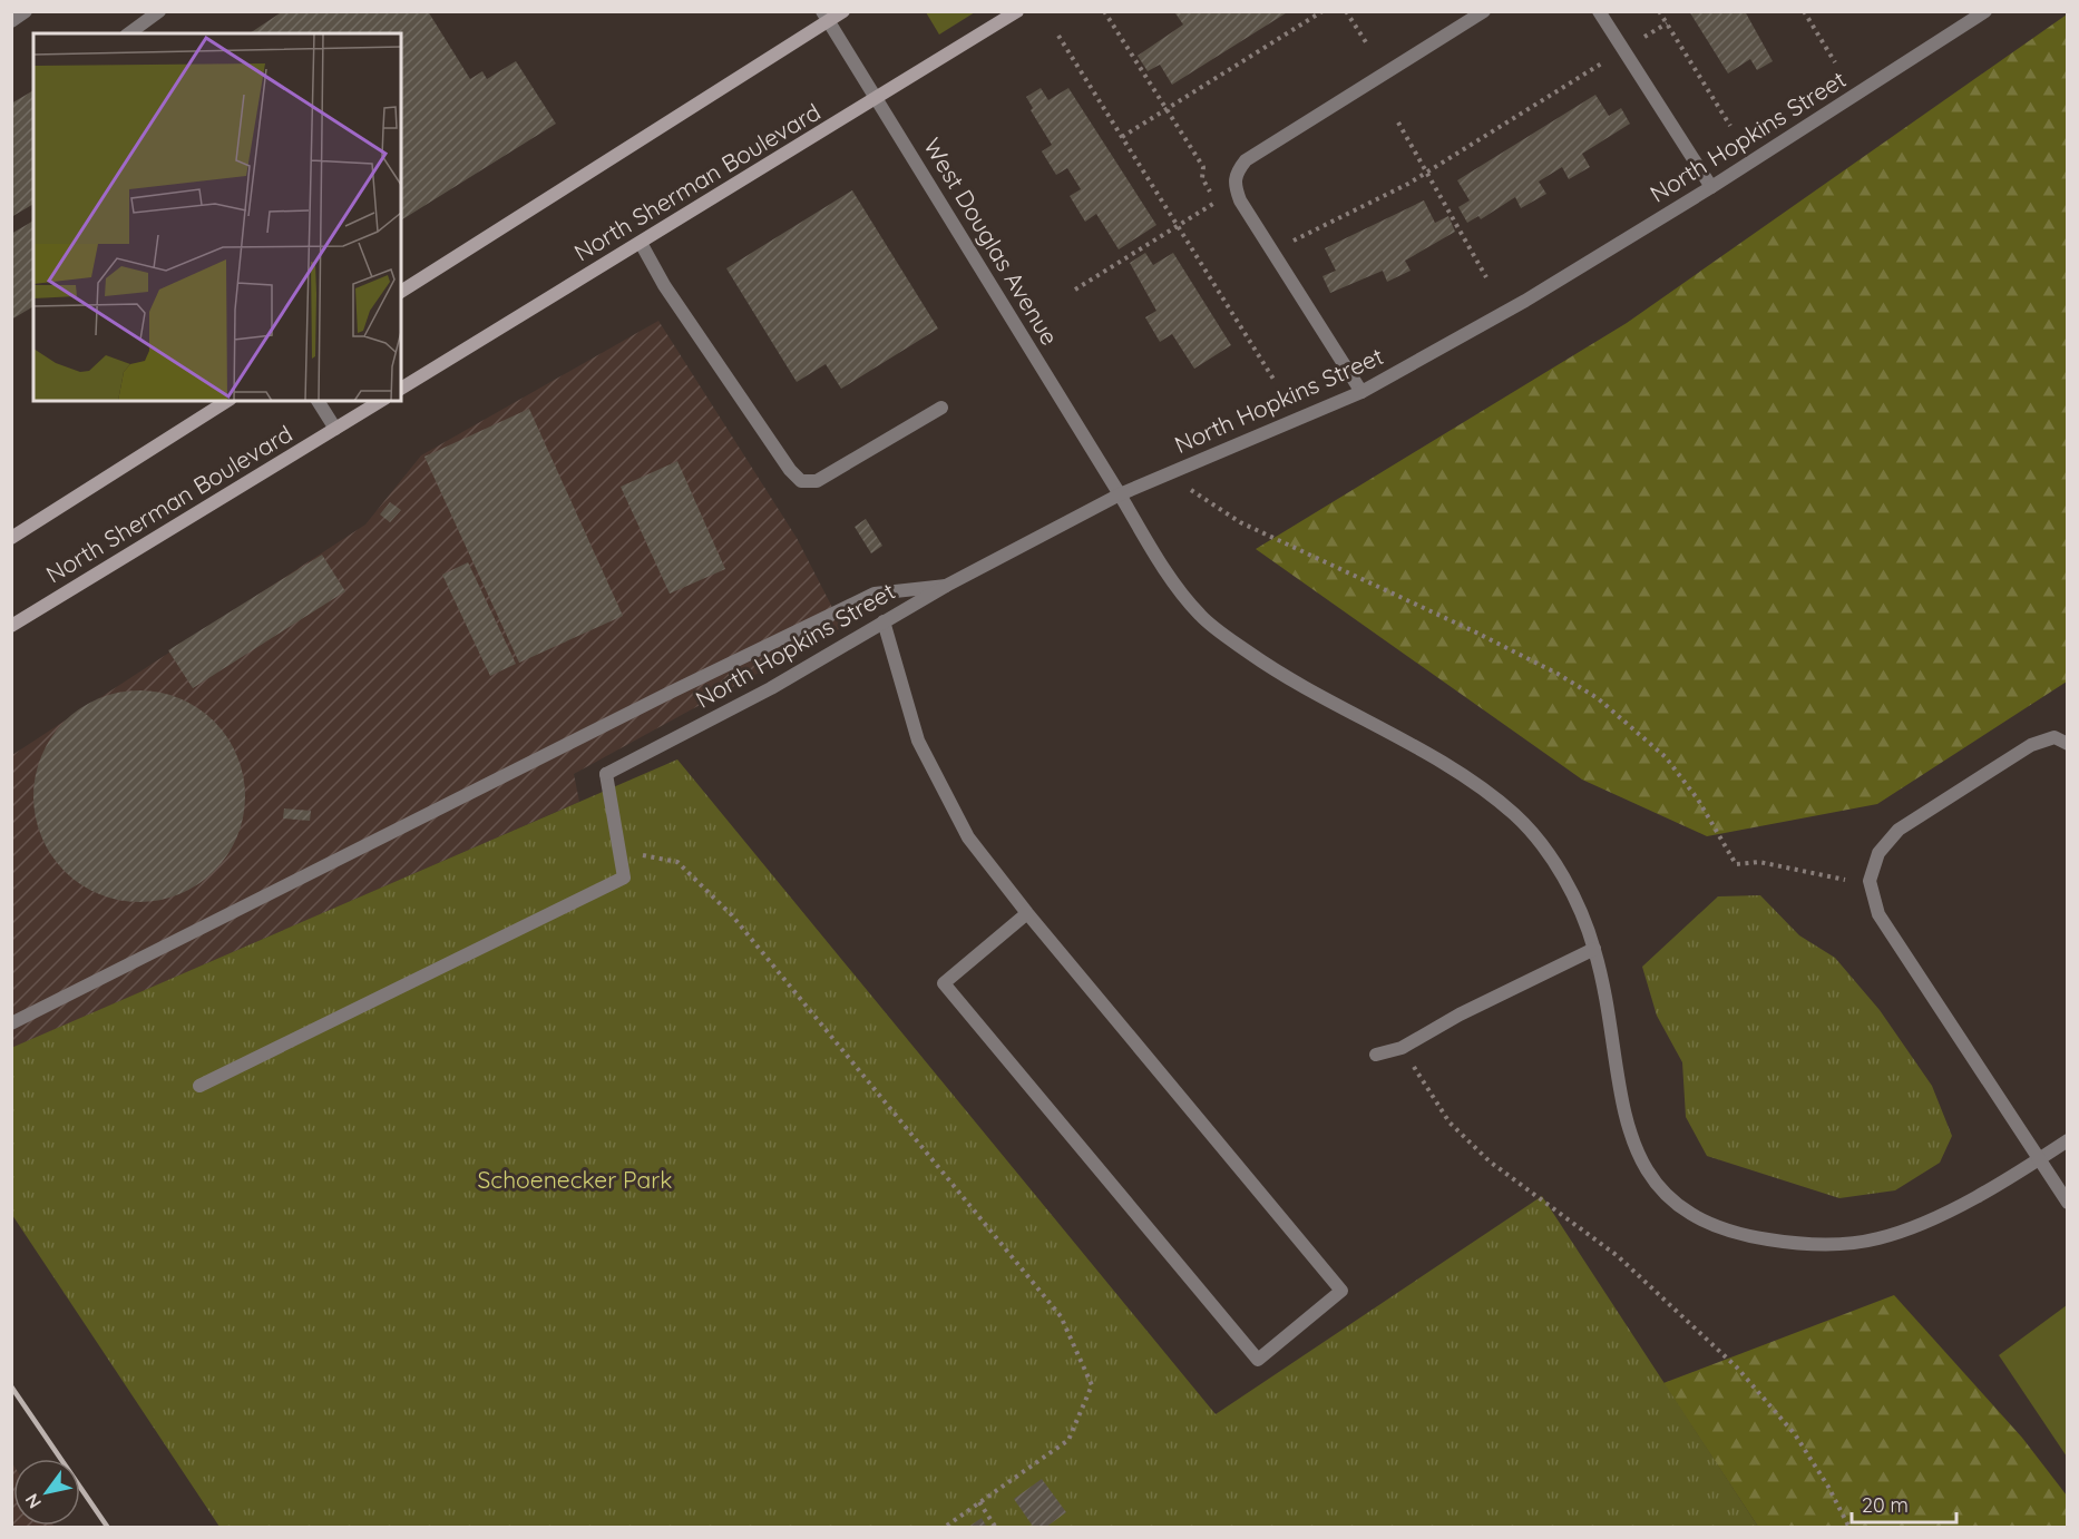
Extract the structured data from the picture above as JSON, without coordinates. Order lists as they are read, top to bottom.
{
  "streets": {
    "main road": ["North Sherman Boulevard"],
    "street": ["North Hopkins Street", "West Douglas Avenue"]
  },
  "crossings": [
    ["North Hopkins Street", "West Douglas Avenue"],
    ["North Sherman Boulevard", "West Douglas Avenue"]
  ],
  "parks": ["Schoenecker Park"],
  "scale_bar": "20 m",
  "north": "bottom left"
}
